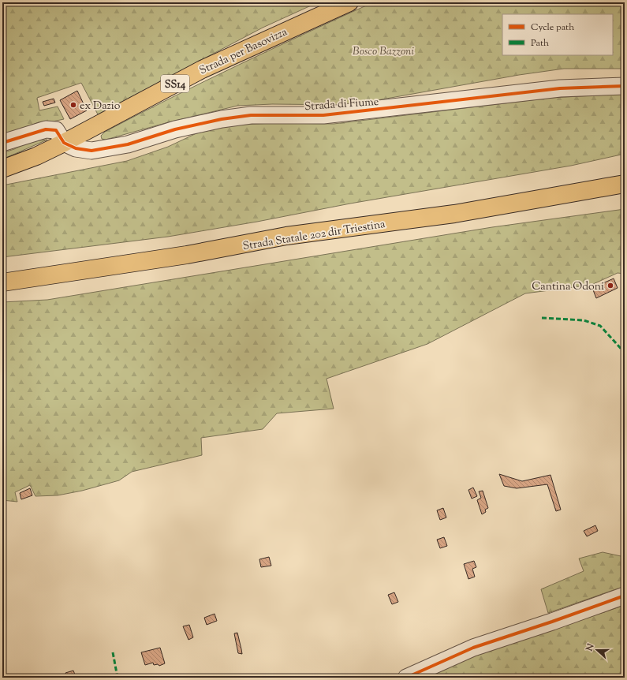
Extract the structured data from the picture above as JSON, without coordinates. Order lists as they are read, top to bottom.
{
  "streets": {
    "main road": ["Strada per Basovizza", "SS14", "Strada Statale 202 dir Triestina"],
    "street": ["Strada di Fiume"]
  },
  "crossings": [
    ["Strada per Basovizza", "Strada di Fiume"]
  ],
  "parks": ["Bosco Bazzoni"],
  "places": ["ex Dazio", "Cantina Odoni"],
  "legend": ["Cycle path", "Path"],
  "north": "left"
}
